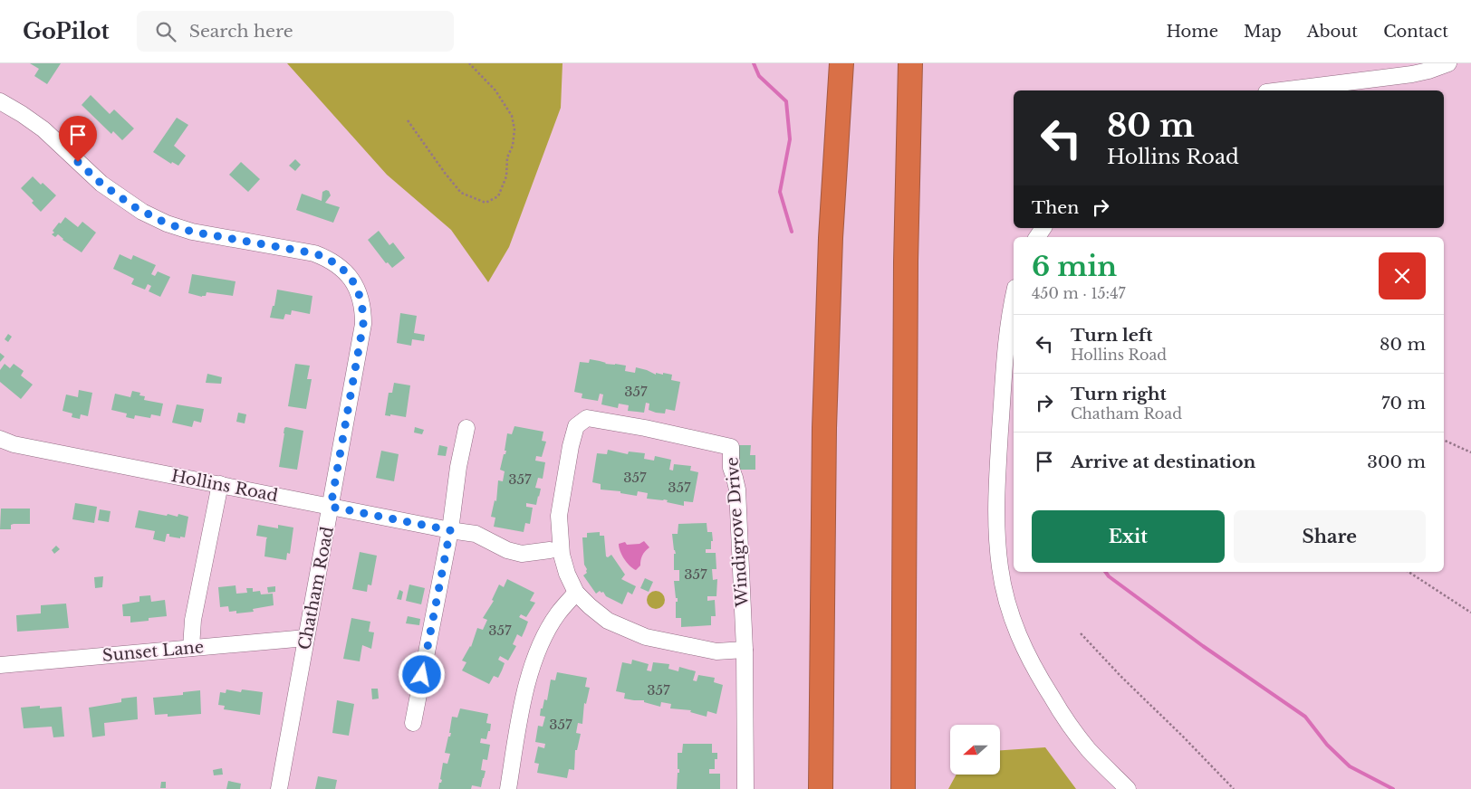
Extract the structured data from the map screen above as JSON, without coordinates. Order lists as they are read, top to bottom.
{
  "streets": {
    "street": [
      "Hollins Road",
      "Windigrove Drive",
      "Chatham Road",
      "Sunset Lane"
    ]
  },
  "crossings": [
    ["Hollins Road", "Chatham Road"],
    ["Chatham Road", "Sunset Lane"]
  ],
  "house_numbers": [
    "357",
    "357",
    "357",
    "357",
    "357",
    "357",
    "357",
    "357"
  ],
  "north": "left",
  "page": {
    "header": "GoPilot",
    "search": "Search here",
    "nav": [
      "Home",
      "Map",
      "About",
      "Contact"
    ],
    "turn": ["80 m", "Hollins Road"],
    "then": "Then",
    "heading": ["6 min", "450 m · 15:47"],
    "list": [
      {
        "name": "Turn left",
        "note": "Hollins Road",
        "value": "80 m"
      },
      {
        "name": "Turn right",
        "note": "Chatham Road",
        "value": "70 m"
      },
      {
        "name": "Arrive at destination",
        "value": "300 m"
      }
    ],
    "buttons": ["Exit", "Share"]
  }
}
